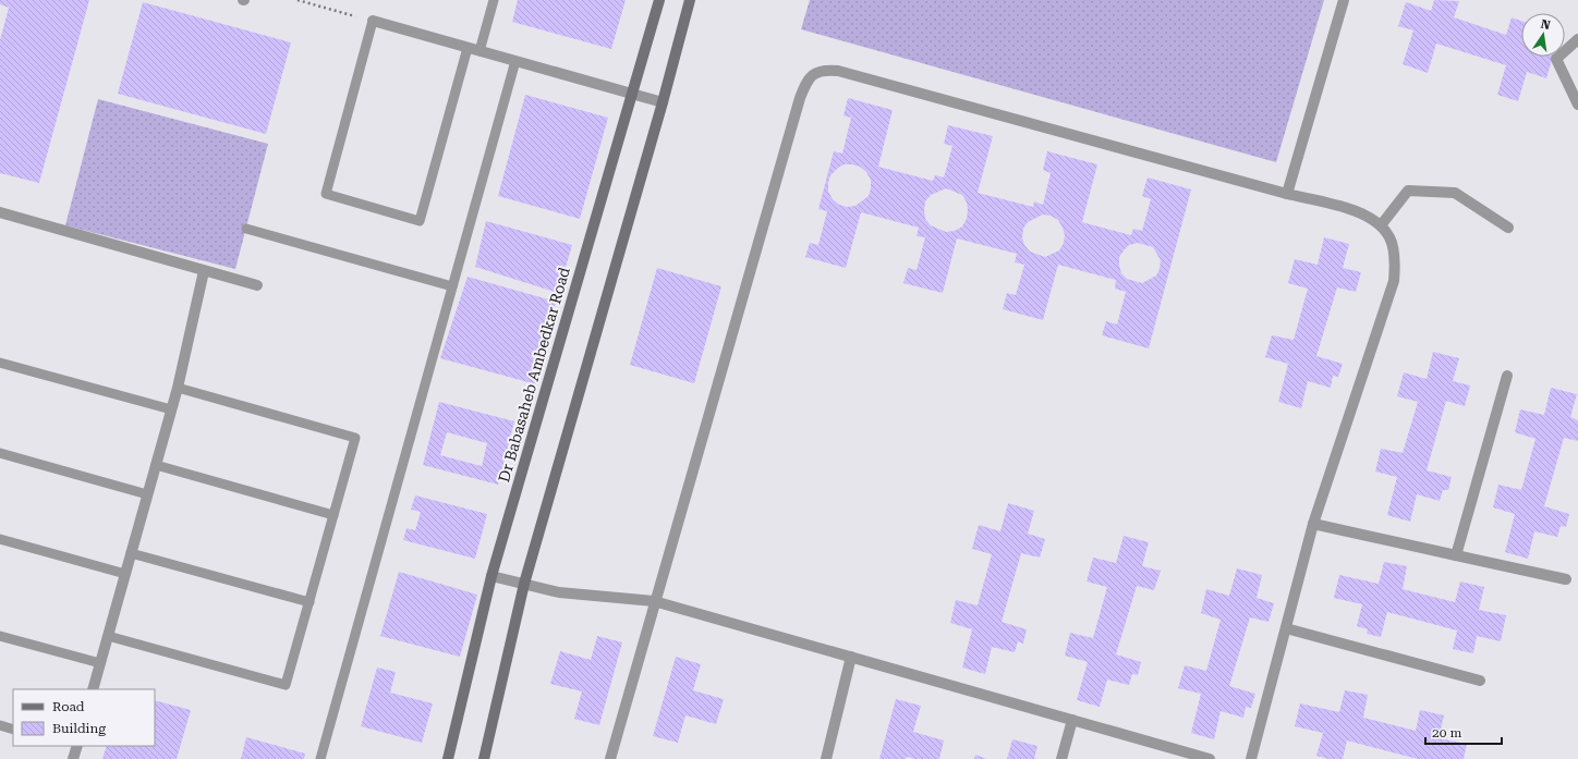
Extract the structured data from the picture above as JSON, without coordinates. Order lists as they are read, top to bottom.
{
  "streets": {
    "main road": ["Dr Babasaheb Ambedkar Road"]
  },
  "legend": ["Road", "Building"],
  "scale_bar": "20 m",
  "north": "top"
}
